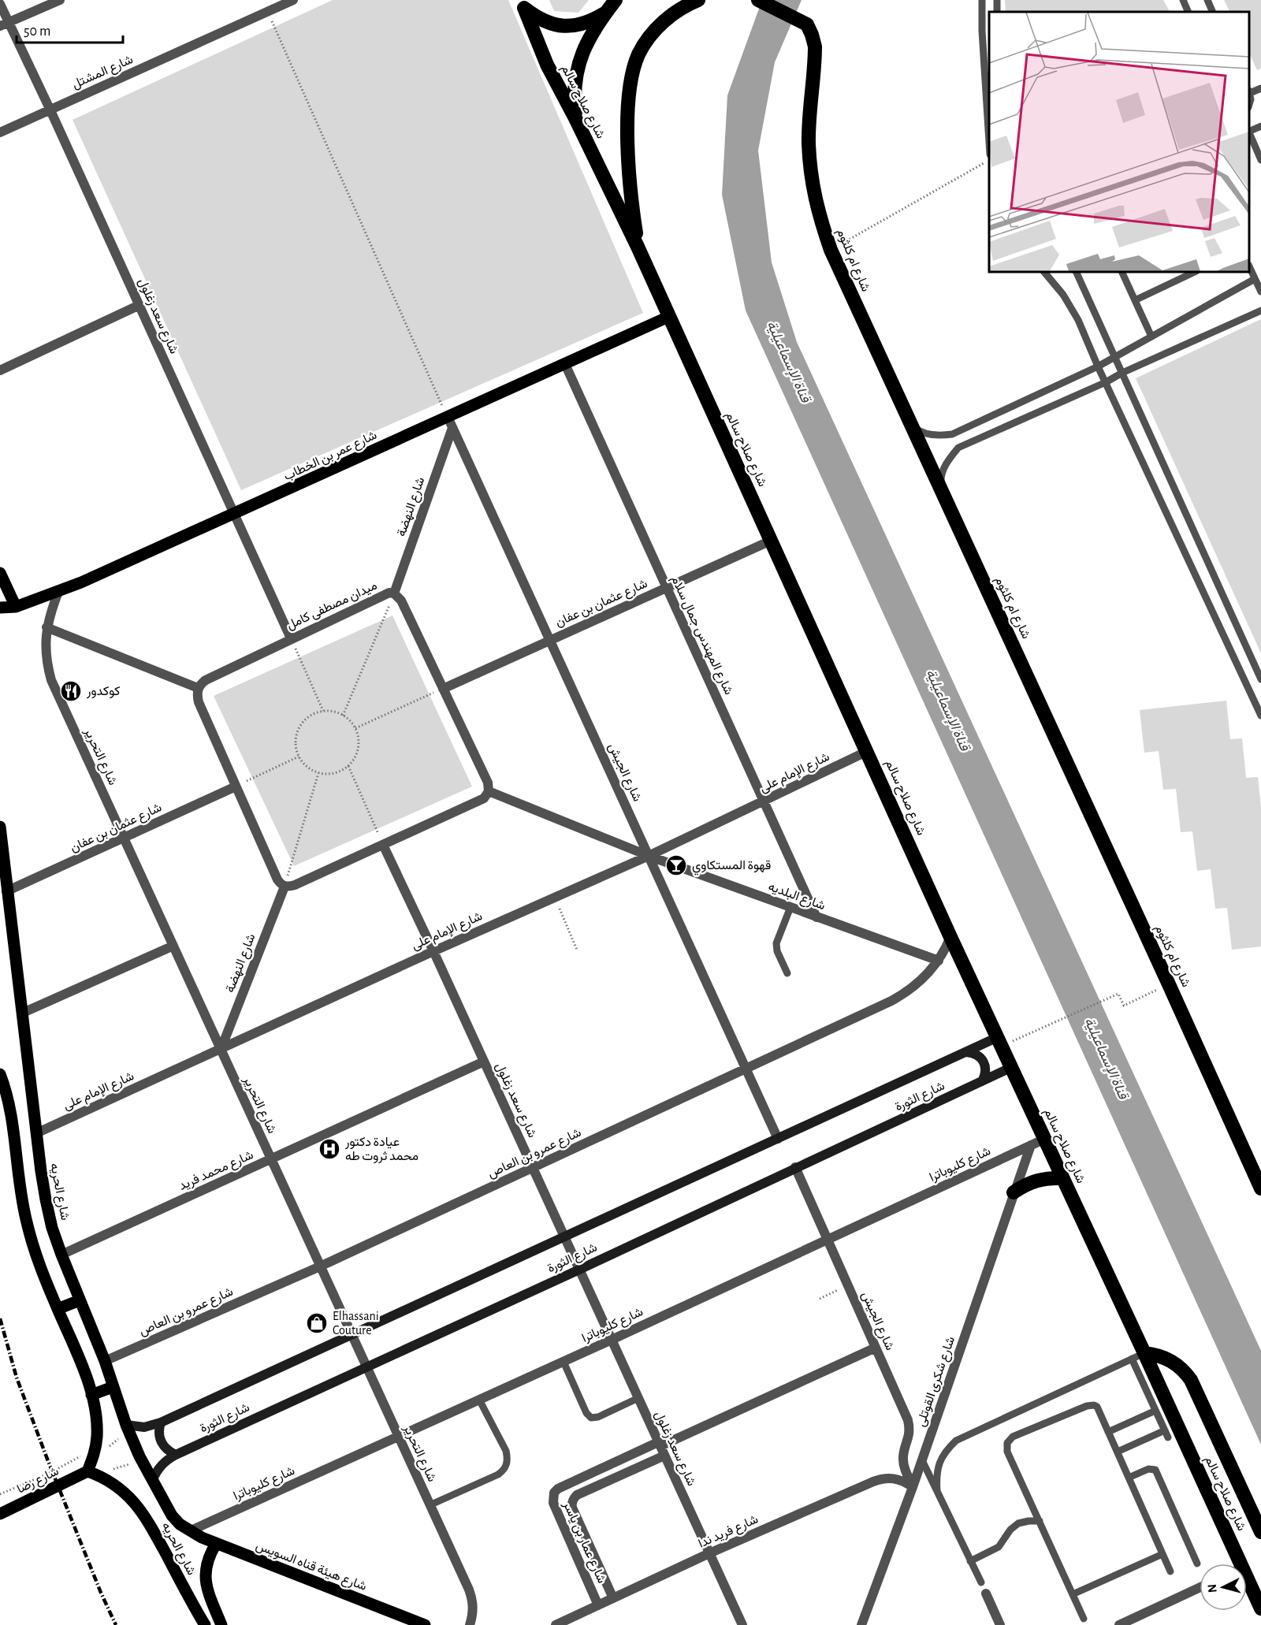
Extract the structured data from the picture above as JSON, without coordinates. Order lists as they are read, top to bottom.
{
  "streets": {
    "highway": ["شارع صلاح سالم", "شارع ام كلثوم"],
    "main road": [
      "شارع عمر بن الخطاب",
      "شارع الحريه",
      "شارع رضا",
      "شارع هيئة قناه السويس"
    ],
    "street": [
      "شارع المشتل",
      "شارع سعد زغلول",
      "شارع النهضة",
      "شارع عثمان بن عفان",
      "ميدان مصطفى كامل",
      "شارع المهندس جمال سلام",
      "شارع التحرير",
      "شارع الجيش",
      "شارع الإمام على",
      "شارع البلديه",
      "شارع الثورة",
      "شارع عمرو بن العاص",
      "شارع كليوباترا",
      "شارع محمد فريد",
      "شارع شكرى القوتلى",
      "شارع فريد ندا",
      "شارع عمار بن ياسر"
    ]
  },
  "crossings": [
    ["شارع المشتل", "شارع سعد زغلول"],
    ["شارع صلاح سالم", "شارع عمر بن الخطاب"],
    ["شارع صلاح سالم", "شارع عثمان بن عفان"],
    ["شارع صلاح سالم", "شارع الإمام على"],
    ["شارع صلاح سالم", "شارع الثورة"],
    ["شارع صلاح سالم", "شارع عمرو بن العاص"],
    ["شارع صلاح سالم", "شارع كليوباترا"],
    ["شارع سعد زغلول", "شارع عمر بن الخطاب"],
    ["شارع سعد زغلول", "ميدان مصطفى كامل"],
    ["شارع سعد زغلول", "شارع الإمام على"],
    ["شارع سعد زغلول", "شارع الثورة"],
    ["شارع سعد زغلول", "شارع عمرو بن العاص"],
    ["شارع سعد زغلول", "شارع كليوباترا"],
    ["شارع سعد زغلول", "شارع محمد فريد"],
    ["شارع سعد زغلول", "شارع فريد ندا"],
    ["شارع سعد زغلول", "شارع عمار بن ياسر"],
    ["شارع عمر بن الخطاب", "شارع النهضة"],
    ["شارع عمر بن الخطاب", "شارع المهندس جمال سلام"],
    ["شارع عمر بن الخطاب", "شارع التحرير"],
    ["شارع عمر بن الخطاب", "شارع الجيش"],
    ["شارع النهضة", "ميدان مصطفى كامل"],
    ["شارع النهضة", "شارع التحرير"],
    ["شارع النهضة", "شارع الجيش"],
    ["شارع النهضة", "شارع الإمام على"],
    ["شارع عثمان بن عفان", "ميدان مصطفى كامل"],
    ["شارع عثمان بن عفان", "شارع المهندس جمال سلام"],
    ["شارع عثمان بن عفان", "شارع التحرير"],
    ["شارع عثمان بن عفان", "شارع الجيش"],
    ["شارع عثمان بن عفان", "شارع الحريه"],
    ["ميدان مصطفى كامل", "شارع البلديه"],
    ["شارع المهندس جمال سلام", "شارع الإمام على"],
    ["شارع المهندس جمال سلام", "شارع البلديه"],
    ["شارع التحرير", "شارع الإمام على"],
    ["شارع التحرير", "شارع الثورة"],
    ["شارع التحرير", "شارع عمرو بن العاص"],
    ["شارع التحرير", "شارع كليوباترا"],
    ["شارع التحرير", "شارع محمد فريد"],
    ["شارع الجيش", "شارع الإمام على"],
    ["شارع الجيش", "شارع البلديه"],
    ["شارع الجيش", "شارع الثورة"],
    ["شارع الجيش", "شارع عمرو بن العاص"],
    ["شارع الجيش", "شارع كليوباترا"],
    ["شارع الجيش", "شارع شكرى القوتلى"],
    ["شارع الجيش", "شارع فريد ندا"],
    ["شارع الجيش", "شارع عمار بن ياسر"],
    ["شارع الإمام على", "شارع البلديه"],
    ["شارع الإمام على", "شارع الحريه"],
    ["شارع البلديه", "شارع عمرو بن العاص"],
    ["شارع الثورة", "شارع الحريه"],
    ["شارع عمرو بن العاص", "شارع الحريه"],
    ["شارع كليوباترا", "شارع الحريه"],
    ["شارع كليوباترا", "شارع شكرى القوتلى"],
    ["شارع كليوباترا", "شارع هيئة قناه السويس"],
    ["شارع محمد فريد", "شارع الحريه"],
    ["شارع الحريه", "شارع رضا"],
    ["شارع الحريه", "شارع هيئة قناه السويس"],
    ["شارع شكرى القوتلى", "شارع فريد ندا"],
    ["شارع فريد ندا", "شارع عمار بن ياسر"]
  ],
  "water": ["قناة الإسماعيلية"],
  "places": {
    "restaurant": ["كوكدور"],
    "bar": ["قهوة المستكاوي"],
    "hospital": ["عيادة دكتور محمد ثروت طه"],
    "shop": ["Elhassani Couture"]
  },
  "scale_bar": "50 m",
  "north": "left"
}
